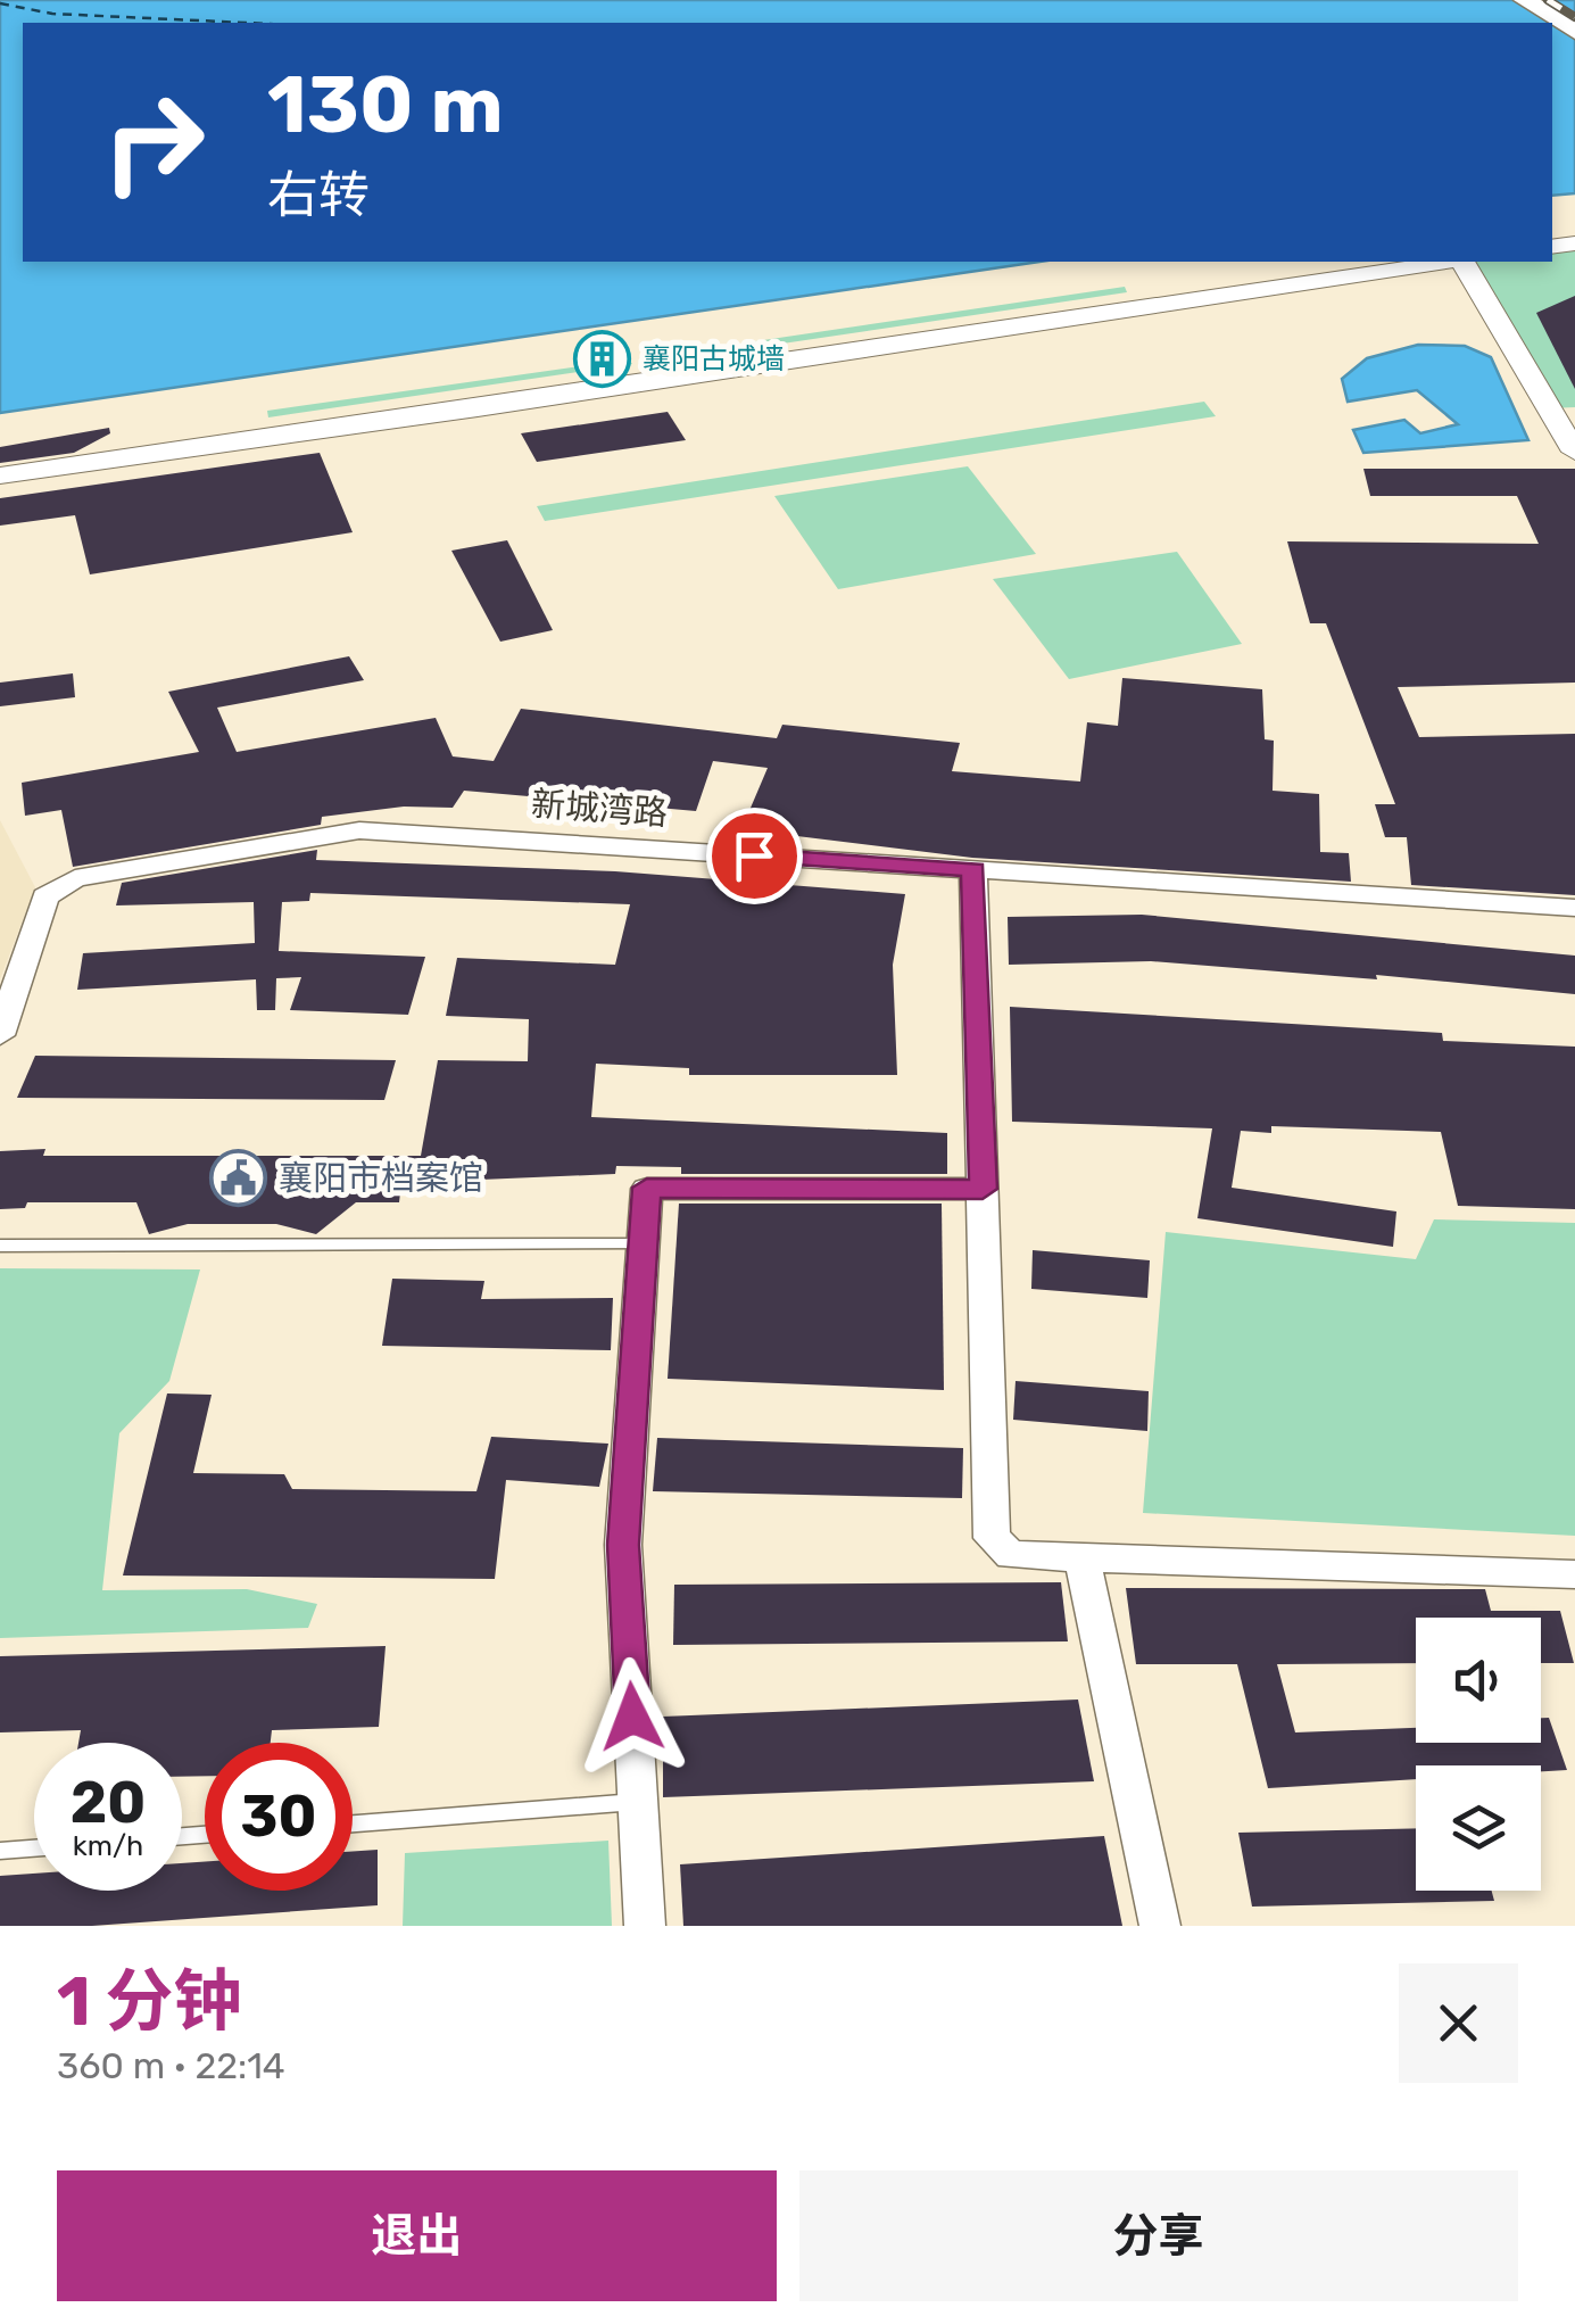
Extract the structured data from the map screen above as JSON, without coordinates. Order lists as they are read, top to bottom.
{
  "streets": {
    "street": ["新城湾路"]
  },
  "places": {
    "building": ["襄阳古城墙"],
    "public building": ["襄阳市档案馆"]
  },
  "page": {
    "turn": ["130 m", "右转"],
    "speed": "20 km/h",
    "limit": "30",
    "heading": ["1 分钟", "360 m · 22:14"],
    "buttons": ["退出", "分享"]
  }
}
